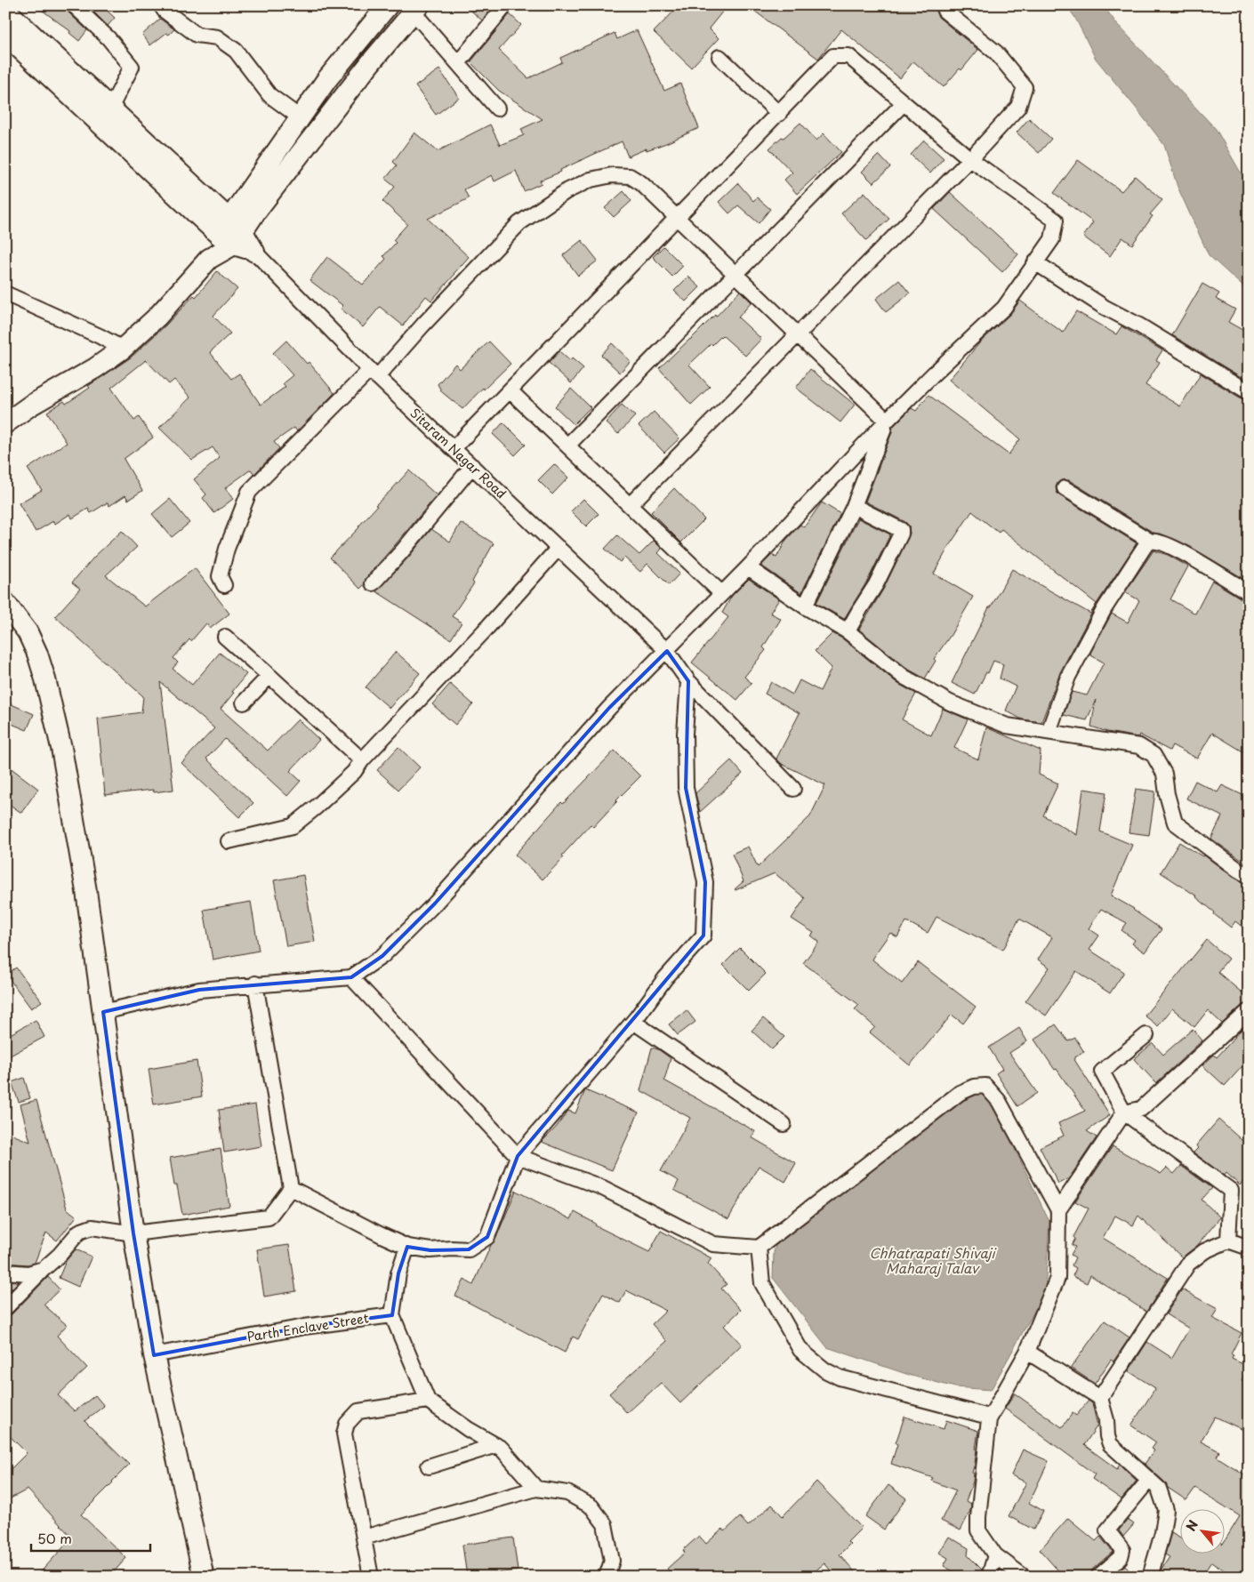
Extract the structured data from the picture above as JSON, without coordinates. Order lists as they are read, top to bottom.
{
  "streets": {
    "street": ["Sitaram Nagar Road", "Parth Enclave Street"]
  },
  "water": ["Chhatrapati Shivaji Maharaj Talav"],
  "scale_bar": "50 m",
  "north": "top left"
}
